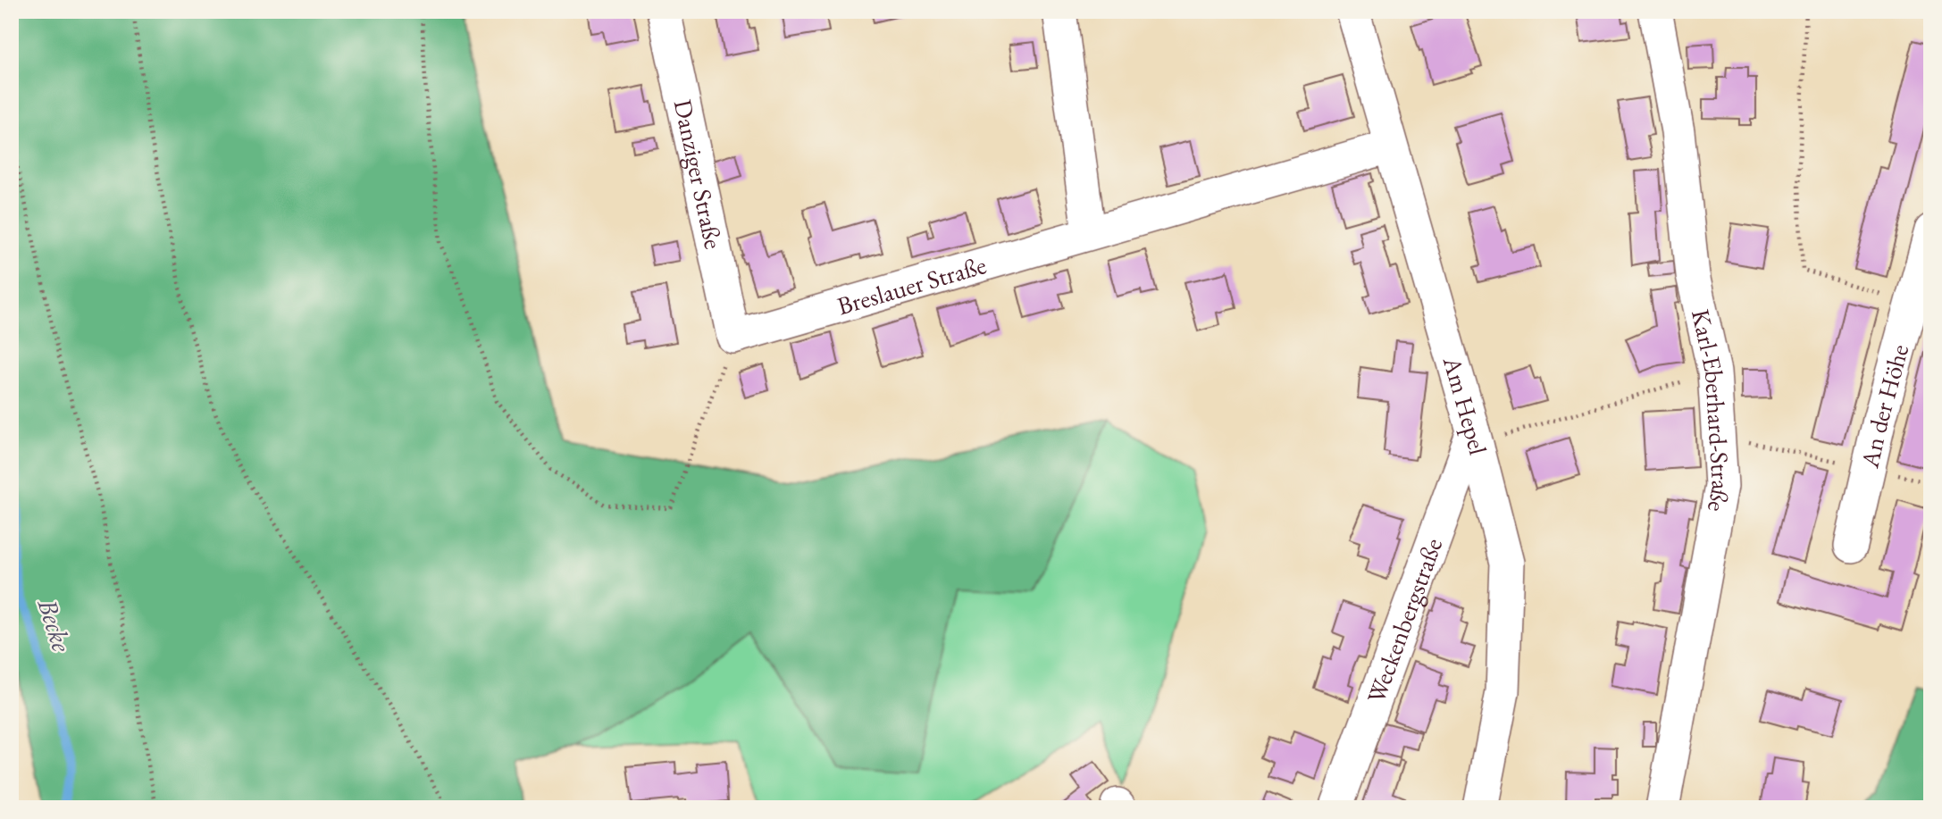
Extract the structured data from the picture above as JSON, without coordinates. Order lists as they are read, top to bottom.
{
  "streets": {
    "street": [
      "Danziger Straße",
      "Breslauer Straße",
      "Am Hepel",
      "An der Höhe",
      "Karl-Eberhard-Straße",
      "Weckenbergstraße"
    ]
  },
  "crossings": [
    ["Danziger Straße", "Breslauer Straße"],
    ["Breslauer Straße", "Am Hepel"],
    ["Am Hepel", "Weckenbergstraße"]
  ],
  "water": ["Becke"]
}
